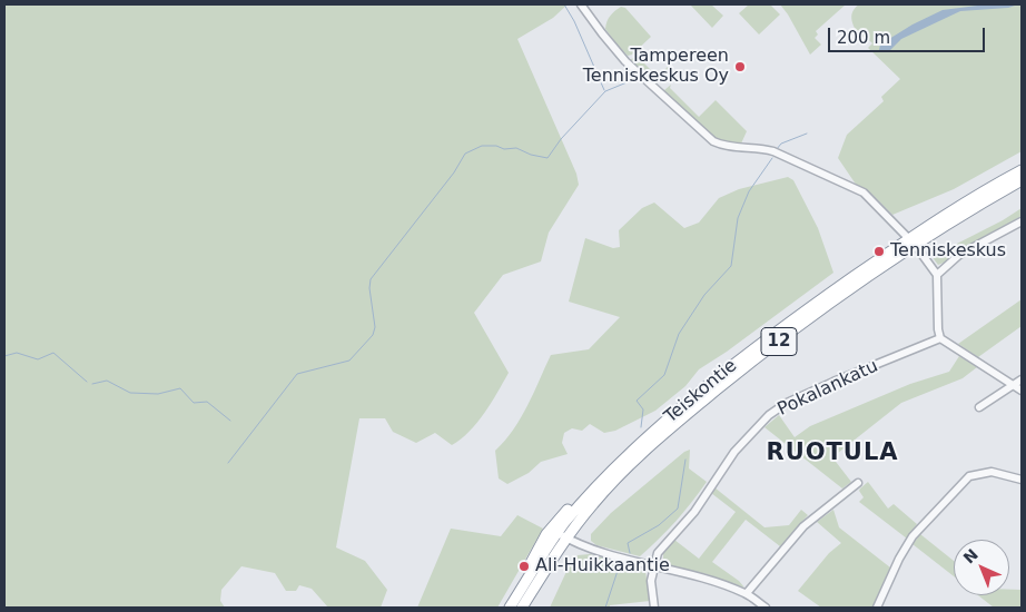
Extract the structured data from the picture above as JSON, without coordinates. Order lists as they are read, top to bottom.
{
  "streets": {
    "highway": ["12", "Teiskontie"],
    "street": ["Pokalankatu"]
  },
  "crossings": [
    ["12", "Teiskontie"]
  ],
  "districts": ["RUOTULA"],
  "places": ["Tampereen Tenniskeskus Oy", "Tenniskeskus", "Ali-Huikkaantie"],
  "scale_bar": "200 m",
  "north": "top left"
}
